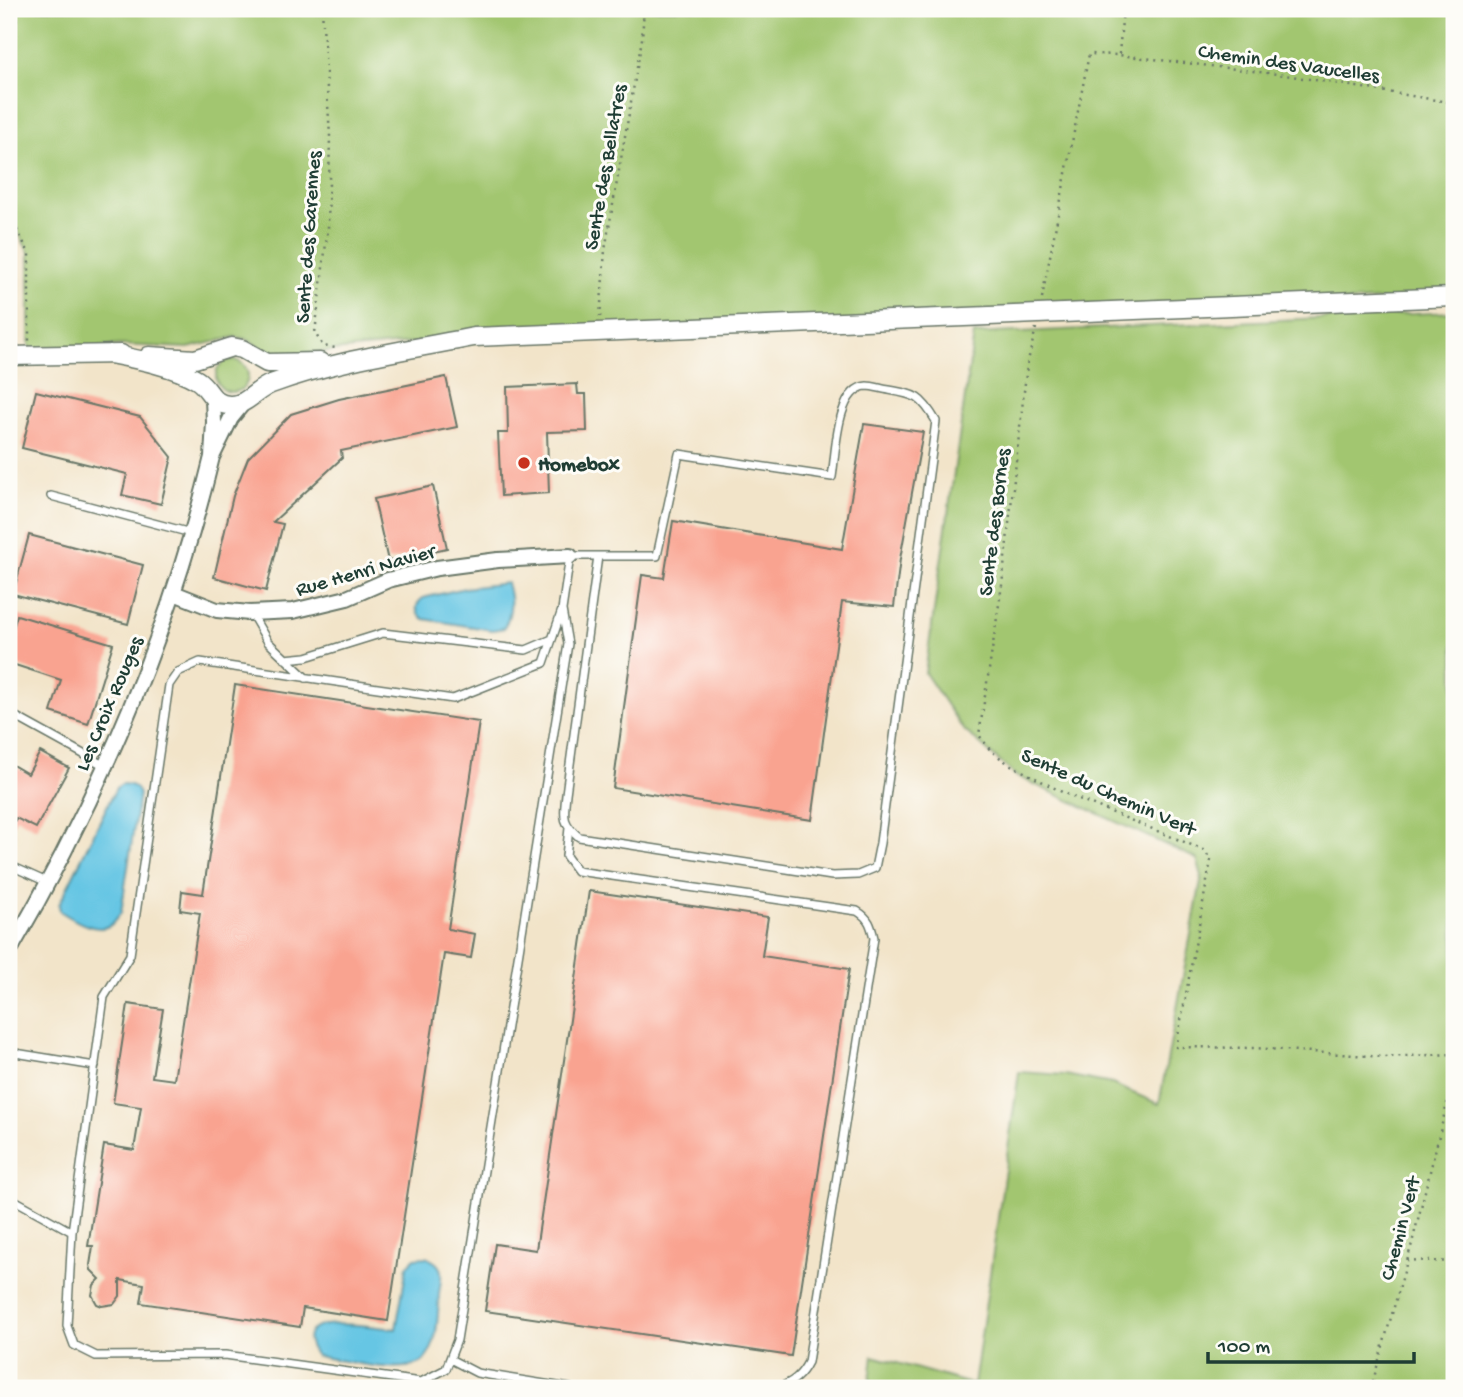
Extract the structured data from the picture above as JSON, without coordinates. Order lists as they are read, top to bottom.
{
  "streets": {
    "street": ["Rue Henri Navier", "Les Croix Rouges"],
    "path": [
      "Chemin des Vaucelles",
      "Sente des Bellatres",
      "Sente des Garennes",
      "Sente des Bornes",
      "Sente du Chemin Vert",
      "Chemin Vert"
    ]
  },
  "crossings": [
    ["Chemin des Vaucelles", "Sente des Bornes"],
    ["Sente des Bornes", "Sente du Chemin Vert"],
    ["Rue Henri Navier", "Les Croix Rouges"]
  ],
  "places": ["Homebox"],
  "scale_bar": "100 m"
}
